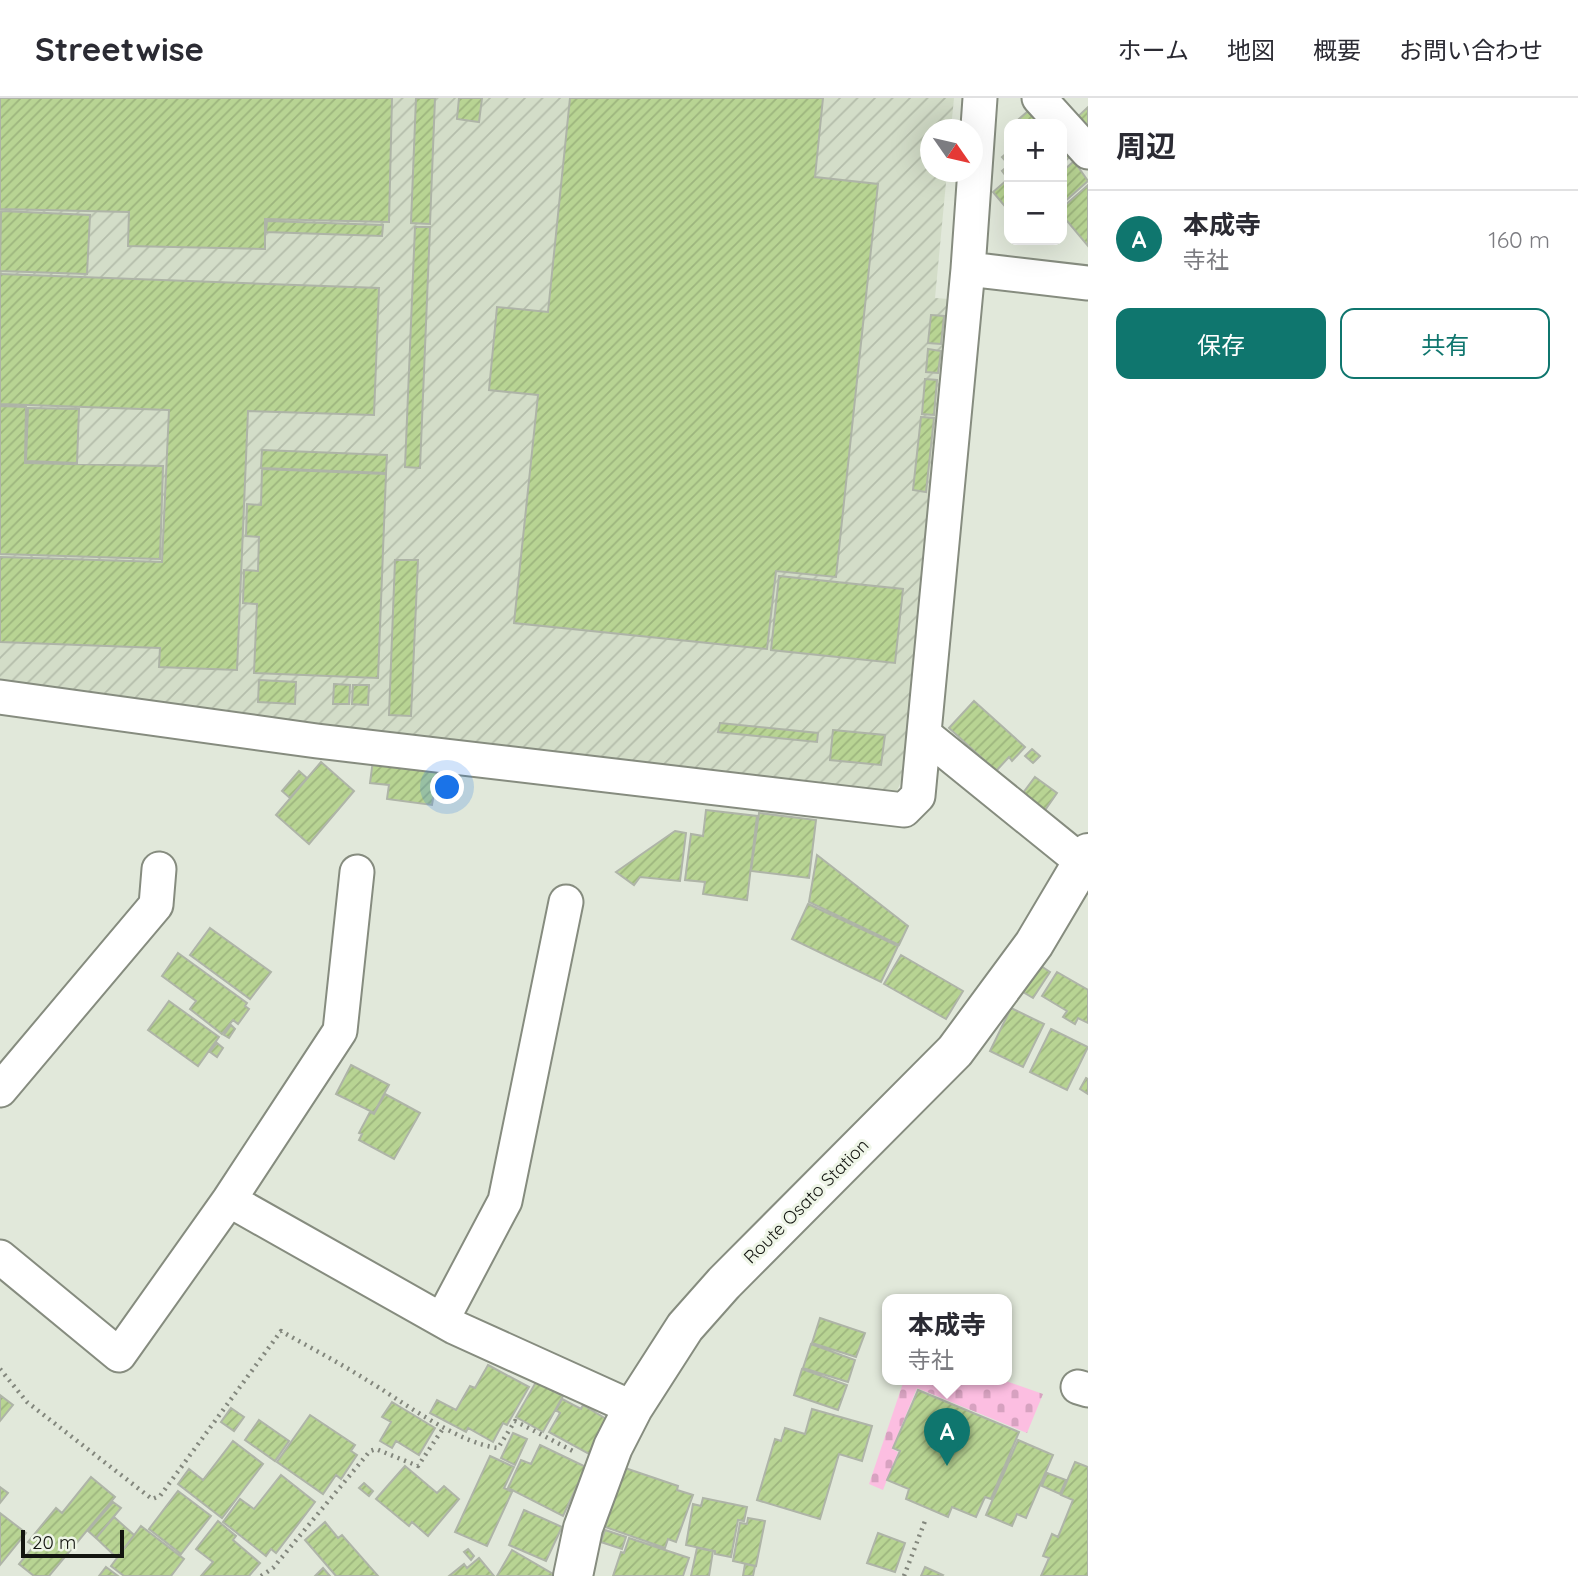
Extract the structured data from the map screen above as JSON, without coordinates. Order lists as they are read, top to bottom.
{
  "streets": {
    "main road": ["Route Osato Station"]
  },
  "scale_bar": "20 m",
  "north": "bottom right",
  "page": {
    "header": "Streetwise",
    "nav": [
      "ホーム",
      "地図",
      "概要",
      "お問い合わせ"
    ],
    "heading": "周辺",
    "map_buttons": ["+", "−"],
    "list": [
      {
        "mark": "A",
        "name": "本成寺",
        "note": "寺社",
        "value": "160 m"
      }
    ],
    "buttons": ["保存", "共有"],
    "popup": ["本成寺", "寺社"],
    "pins": "A",
    "scale": "20 m"
  }
}
